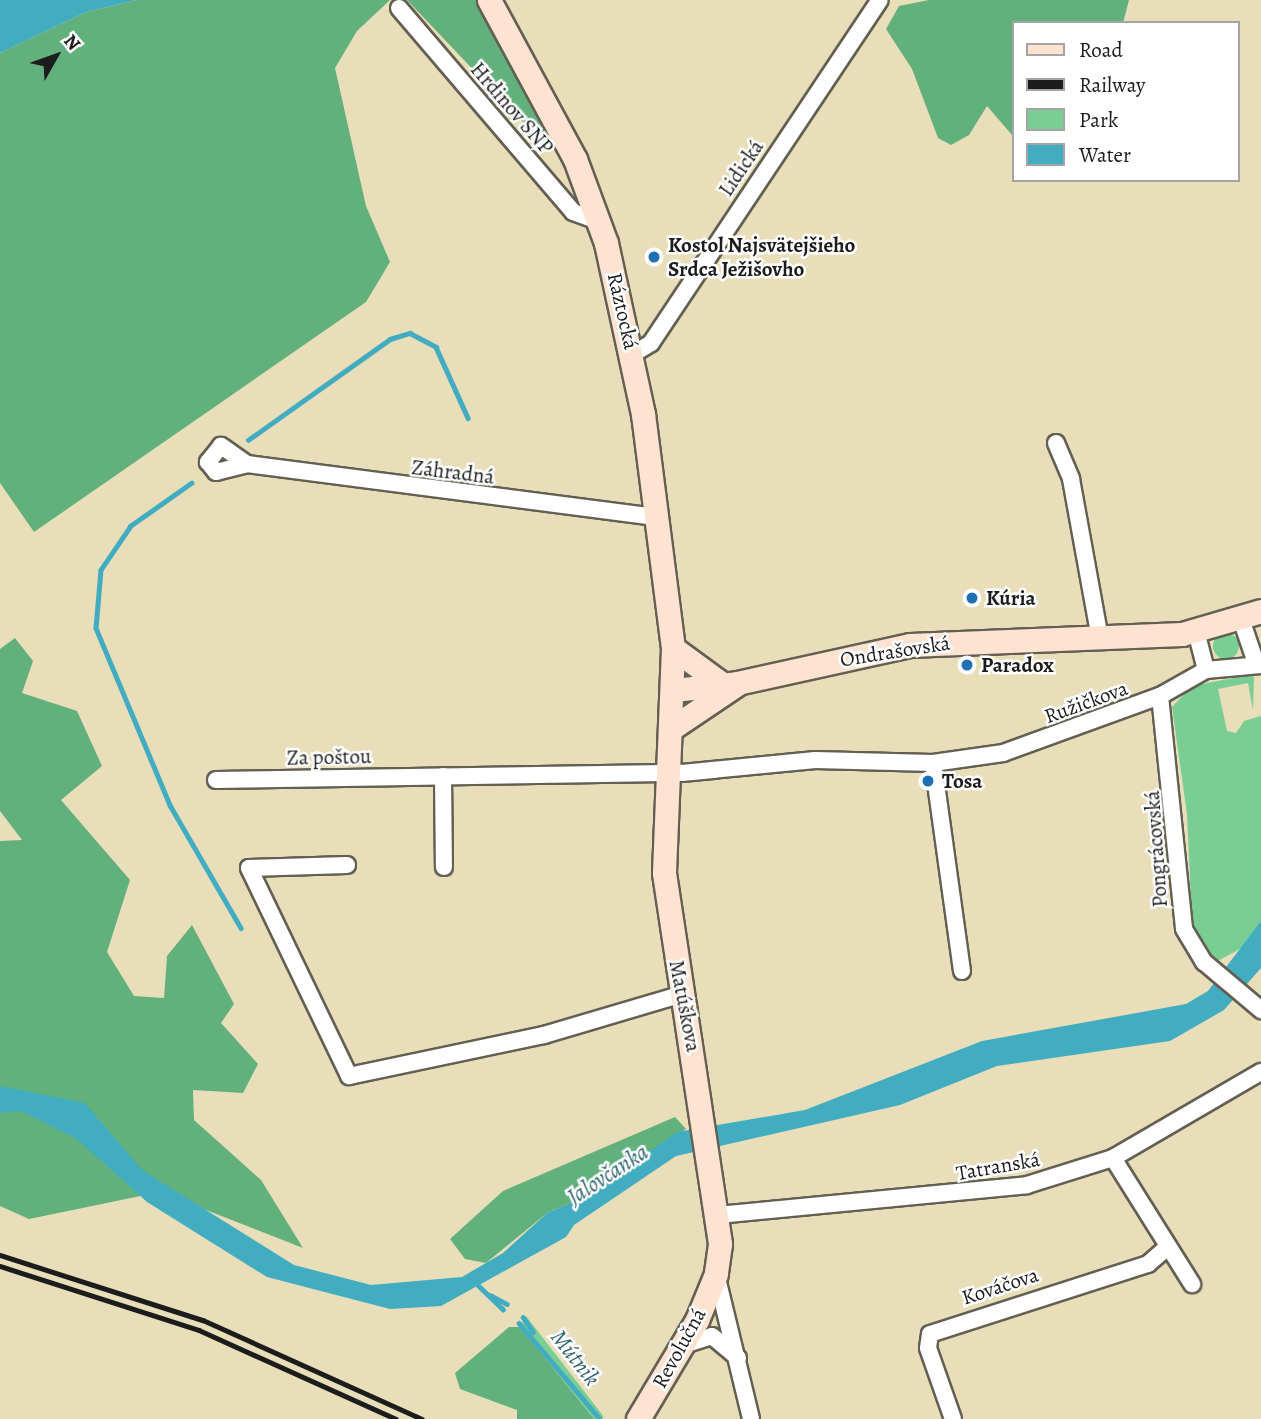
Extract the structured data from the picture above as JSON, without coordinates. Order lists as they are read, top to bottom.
{
  "streets": {
    "main road": [
      "Ráztocká",
      "Ondrašovská",
      "Matúškova",
      "Revolučná"
    ],
    "street": [
      "Hrdinov SNP",
      "Lidická",
      "Záhradná",
      "Ružičkova",
      "Za poštou",
      "Pongrácovská",
      "Tatranská",
      "Kováčova"
    ]
  },
  "crossings": [
    ["Hrdinov SNP", "Ráztocká"],
    ["Lidická", "Ráztocká"],
    ["Ráztocká", "Záhradná"],
    ["Ráztocká", "Matúškova"],
    ["Ondrašovská", "Matúškova"],
    ["Ružičkova", "Za poštou"],
    ["Ružičkova", "Pongrácovská"],
    ["Ružičkova", "Matúškova"],
    ["Za poštou", "Matúškova"],
    ["Matúškova", "Tatranská"],
    ["Matúškova", "Revolučná"]
  ],
  "water": ["Jalovčanka", "Mútnik"],
  "places": [
    "Kostol Najsvätejšieho Srdca Ježišovho",
    "Kúria",
    "Paradox",
    "Tosa"
  ],
  "legend": [
    "Road",
    "Railway",
    "Park",
    "Water"
  ],
  "north": "top right"
}
